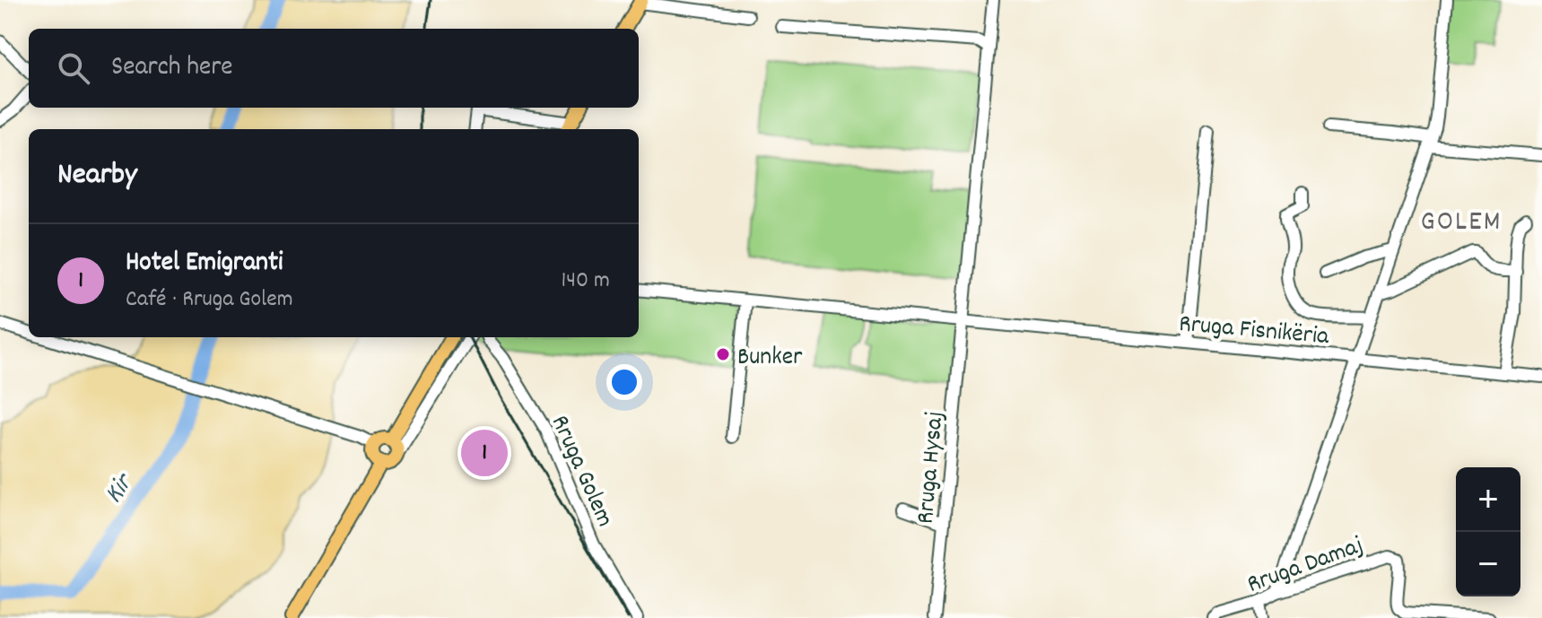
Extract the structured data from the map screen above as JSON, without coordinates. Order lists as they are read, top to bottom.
{
  "streets": {
    "street": [
      "Rruga Fisnikëria",
      "Rruga Hysaj",
      "Rruga Golem",
      "Rruga Damaj"
    ]
  },
  "crossings": [
    ["Rruga Fisnikëria", "Rruga Hysaj"]
  ],
  "districts": ["GOLEM"],
  "water": ["Kir"],
  "places": ["Bunker"],
  "page": {
    "search": "Search here",
    "heading": "Nearby",
    "list": [
      {
        "mark": "1",
        "name": "Hotel Emigranti",
        "note": "Café · Rruga Golem",
        "value": "140 m"
      }
    ],
    "pins": "1",
    "map_buttons": ["+", "−"]
  }
}
